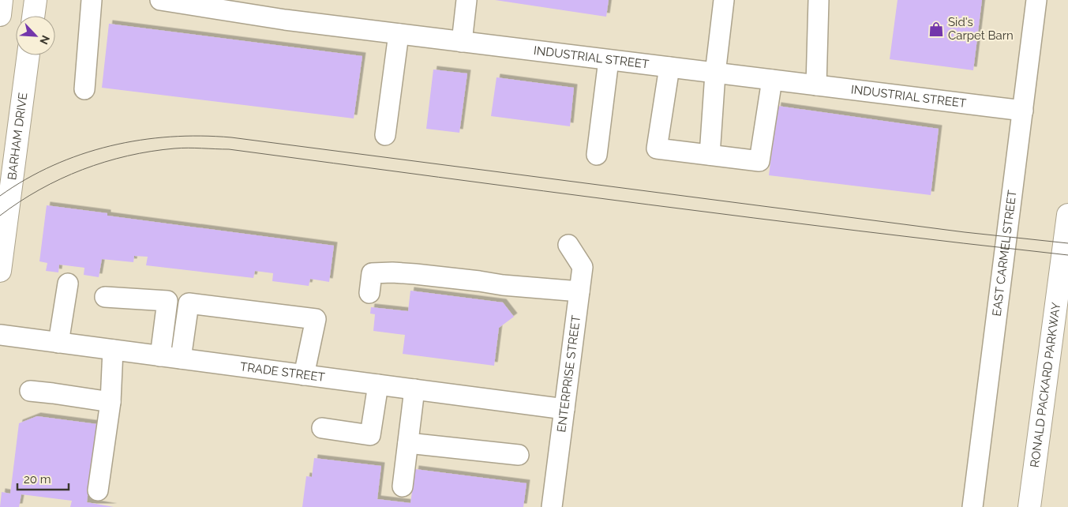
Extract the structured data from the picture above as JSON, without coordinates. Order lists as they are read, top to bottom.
{
  "streets": {
    "main road": ["BARHAM DRIVE", "RONALD PACKARD PARKWAY"],
    "street": [
      "INDUSTRIAL STREET",
      "EAST CARMEL STREET",
      "TRADE STREET",
      "ENTERPRISE STREET"
    ]
  },
  "crossings": [
    ["INDUSTRIAL STREET", "EAST CARMEL STREET"],
    ["TRADE STREET", "ENTERPRISE STREET"]
  ],
  "places": {
    "shop": ["Sid's Carpet Barn"]
  },
  "scale_bar": "20 m",
  "north": "bottom right"
}
